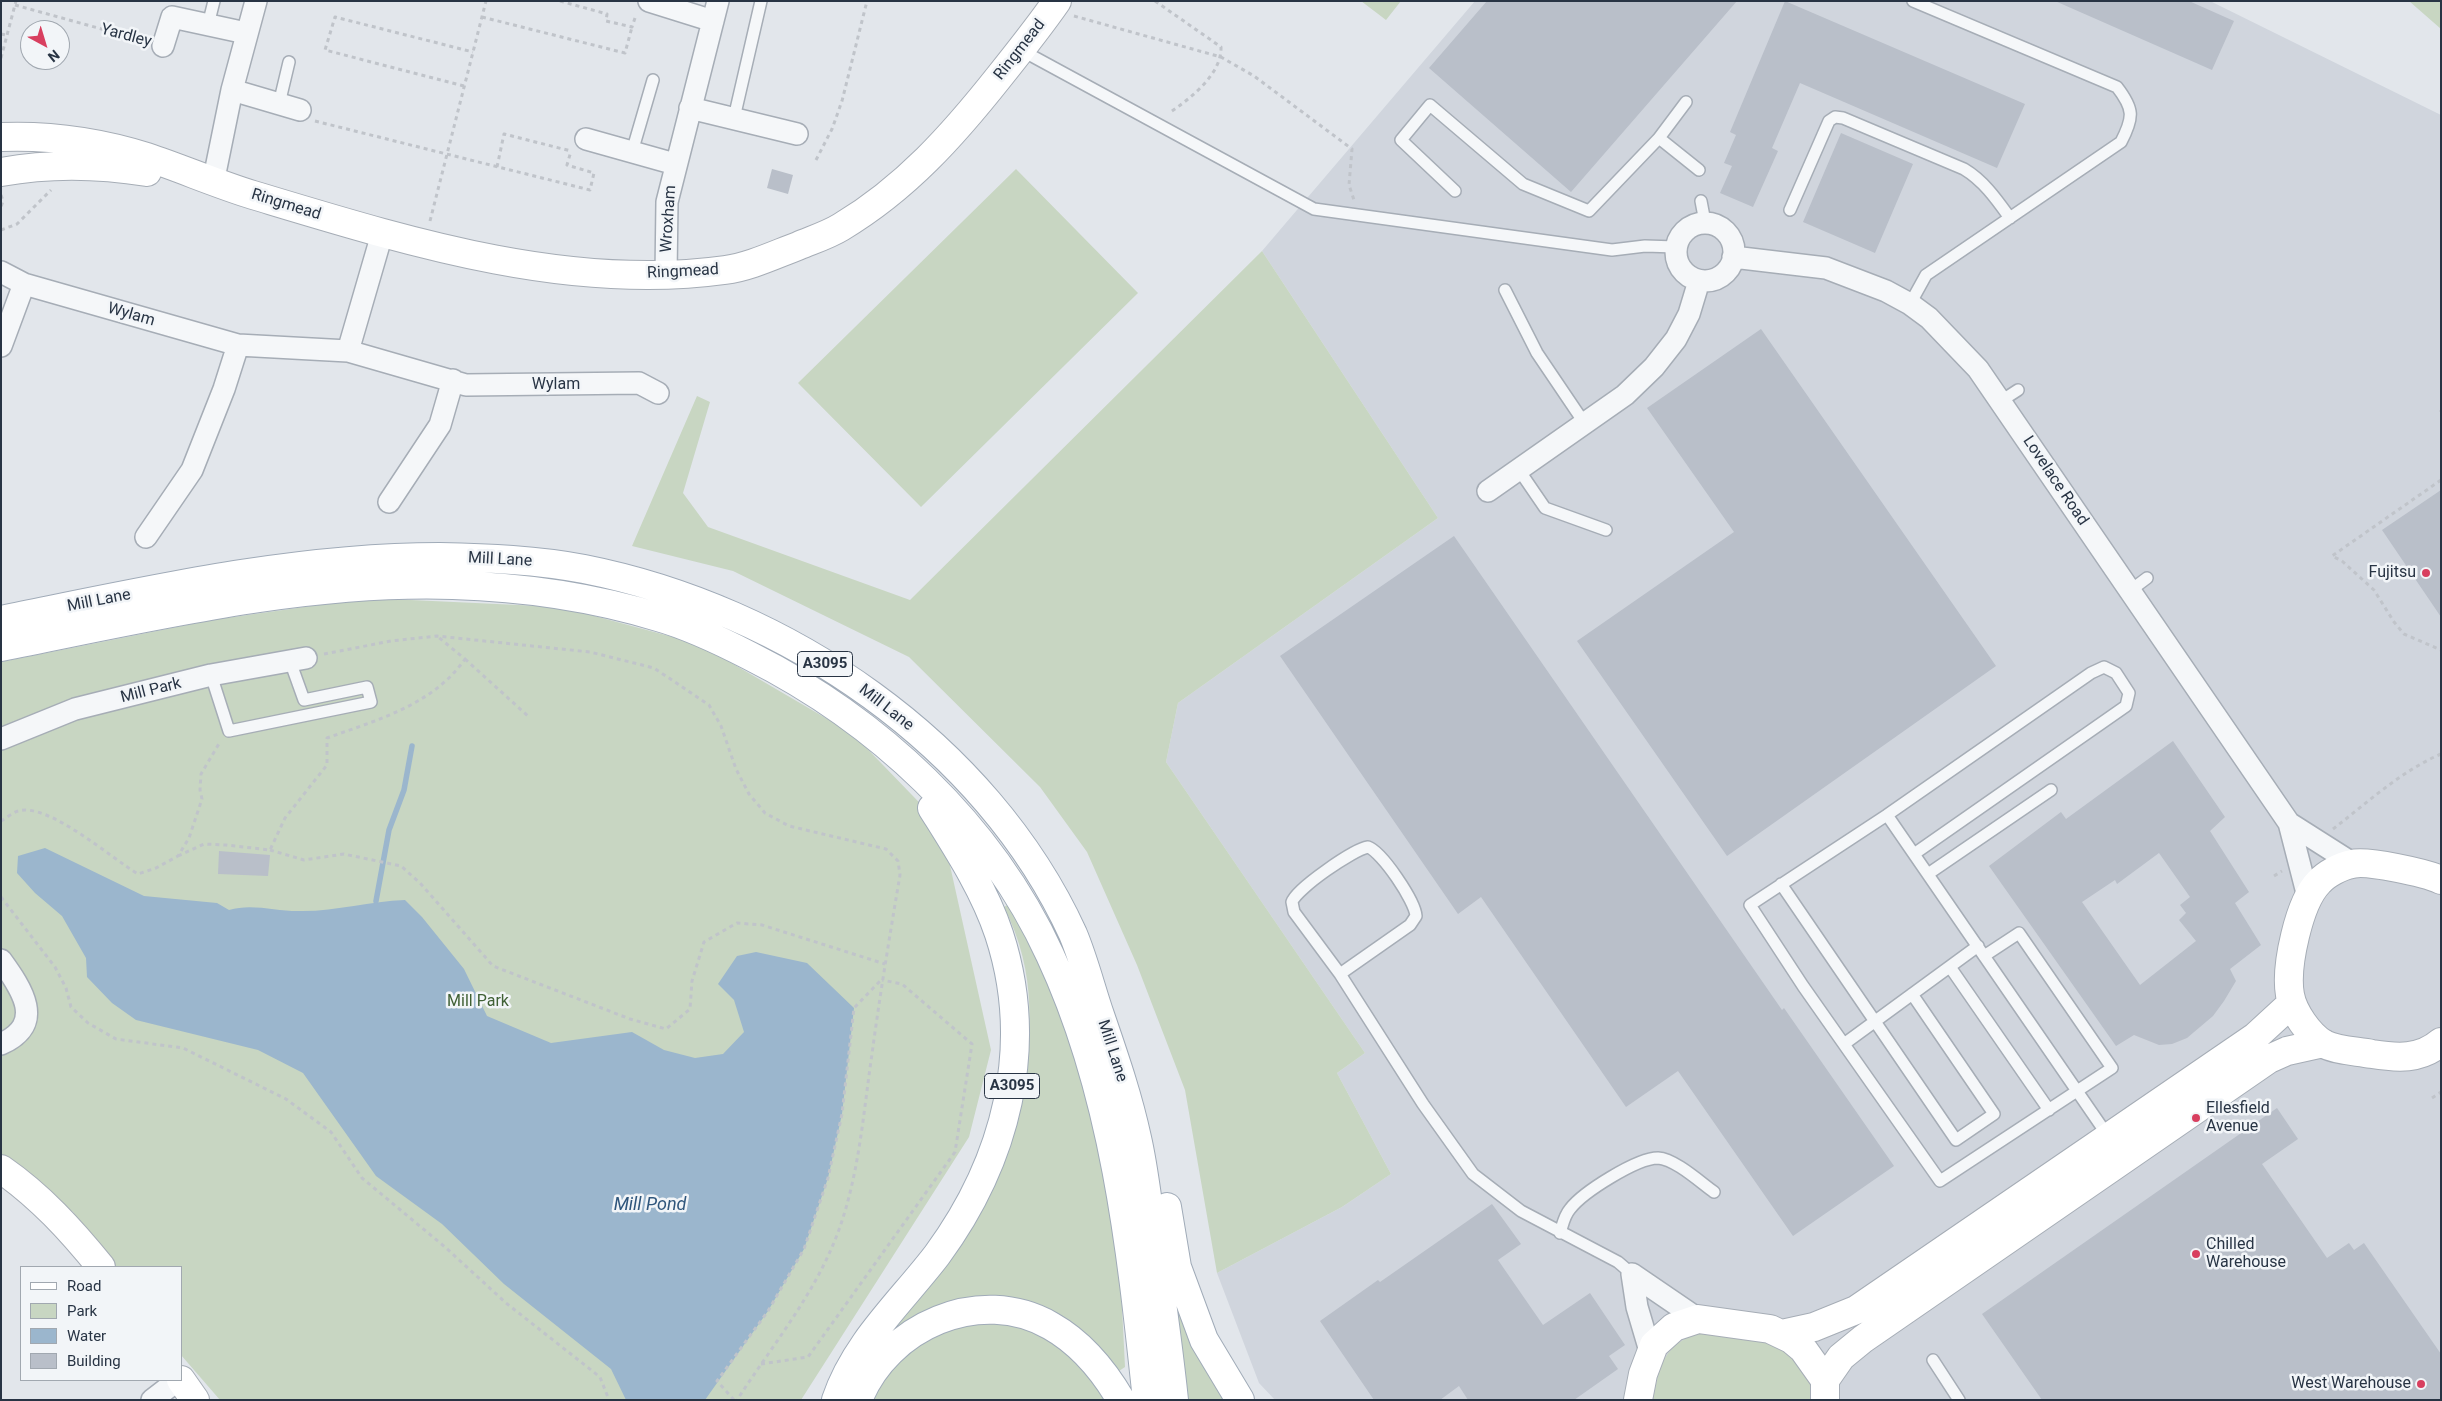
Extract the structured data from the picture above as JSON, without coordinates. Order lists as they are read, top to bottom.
{
  "streets": {
    "main road": ["Ringmead", "Mill Lane", "A3095"],
    "street": [
      "Yardley",
      "Wroxham",
      "Wylam",
      "Lovelace Road",
      "Mill Park"
    ]
  },
  "crossings": [
    ["Ringmead", "Wroxham"],
    ["Mill Lane", "A3095"]
  ],
  "water": ["Mill Pond"],
  "parks": ["Mill Park"],
  "places": [
    "Fujitsu",
    "Ellesfield Avenue",
    "Chilled Warehouse",
    "West Warehouse"
  ],
  "legend": [
    "Road",
    "Park",
    "Water",
    "Building"
  ],
  "north": "bottom right"
}
